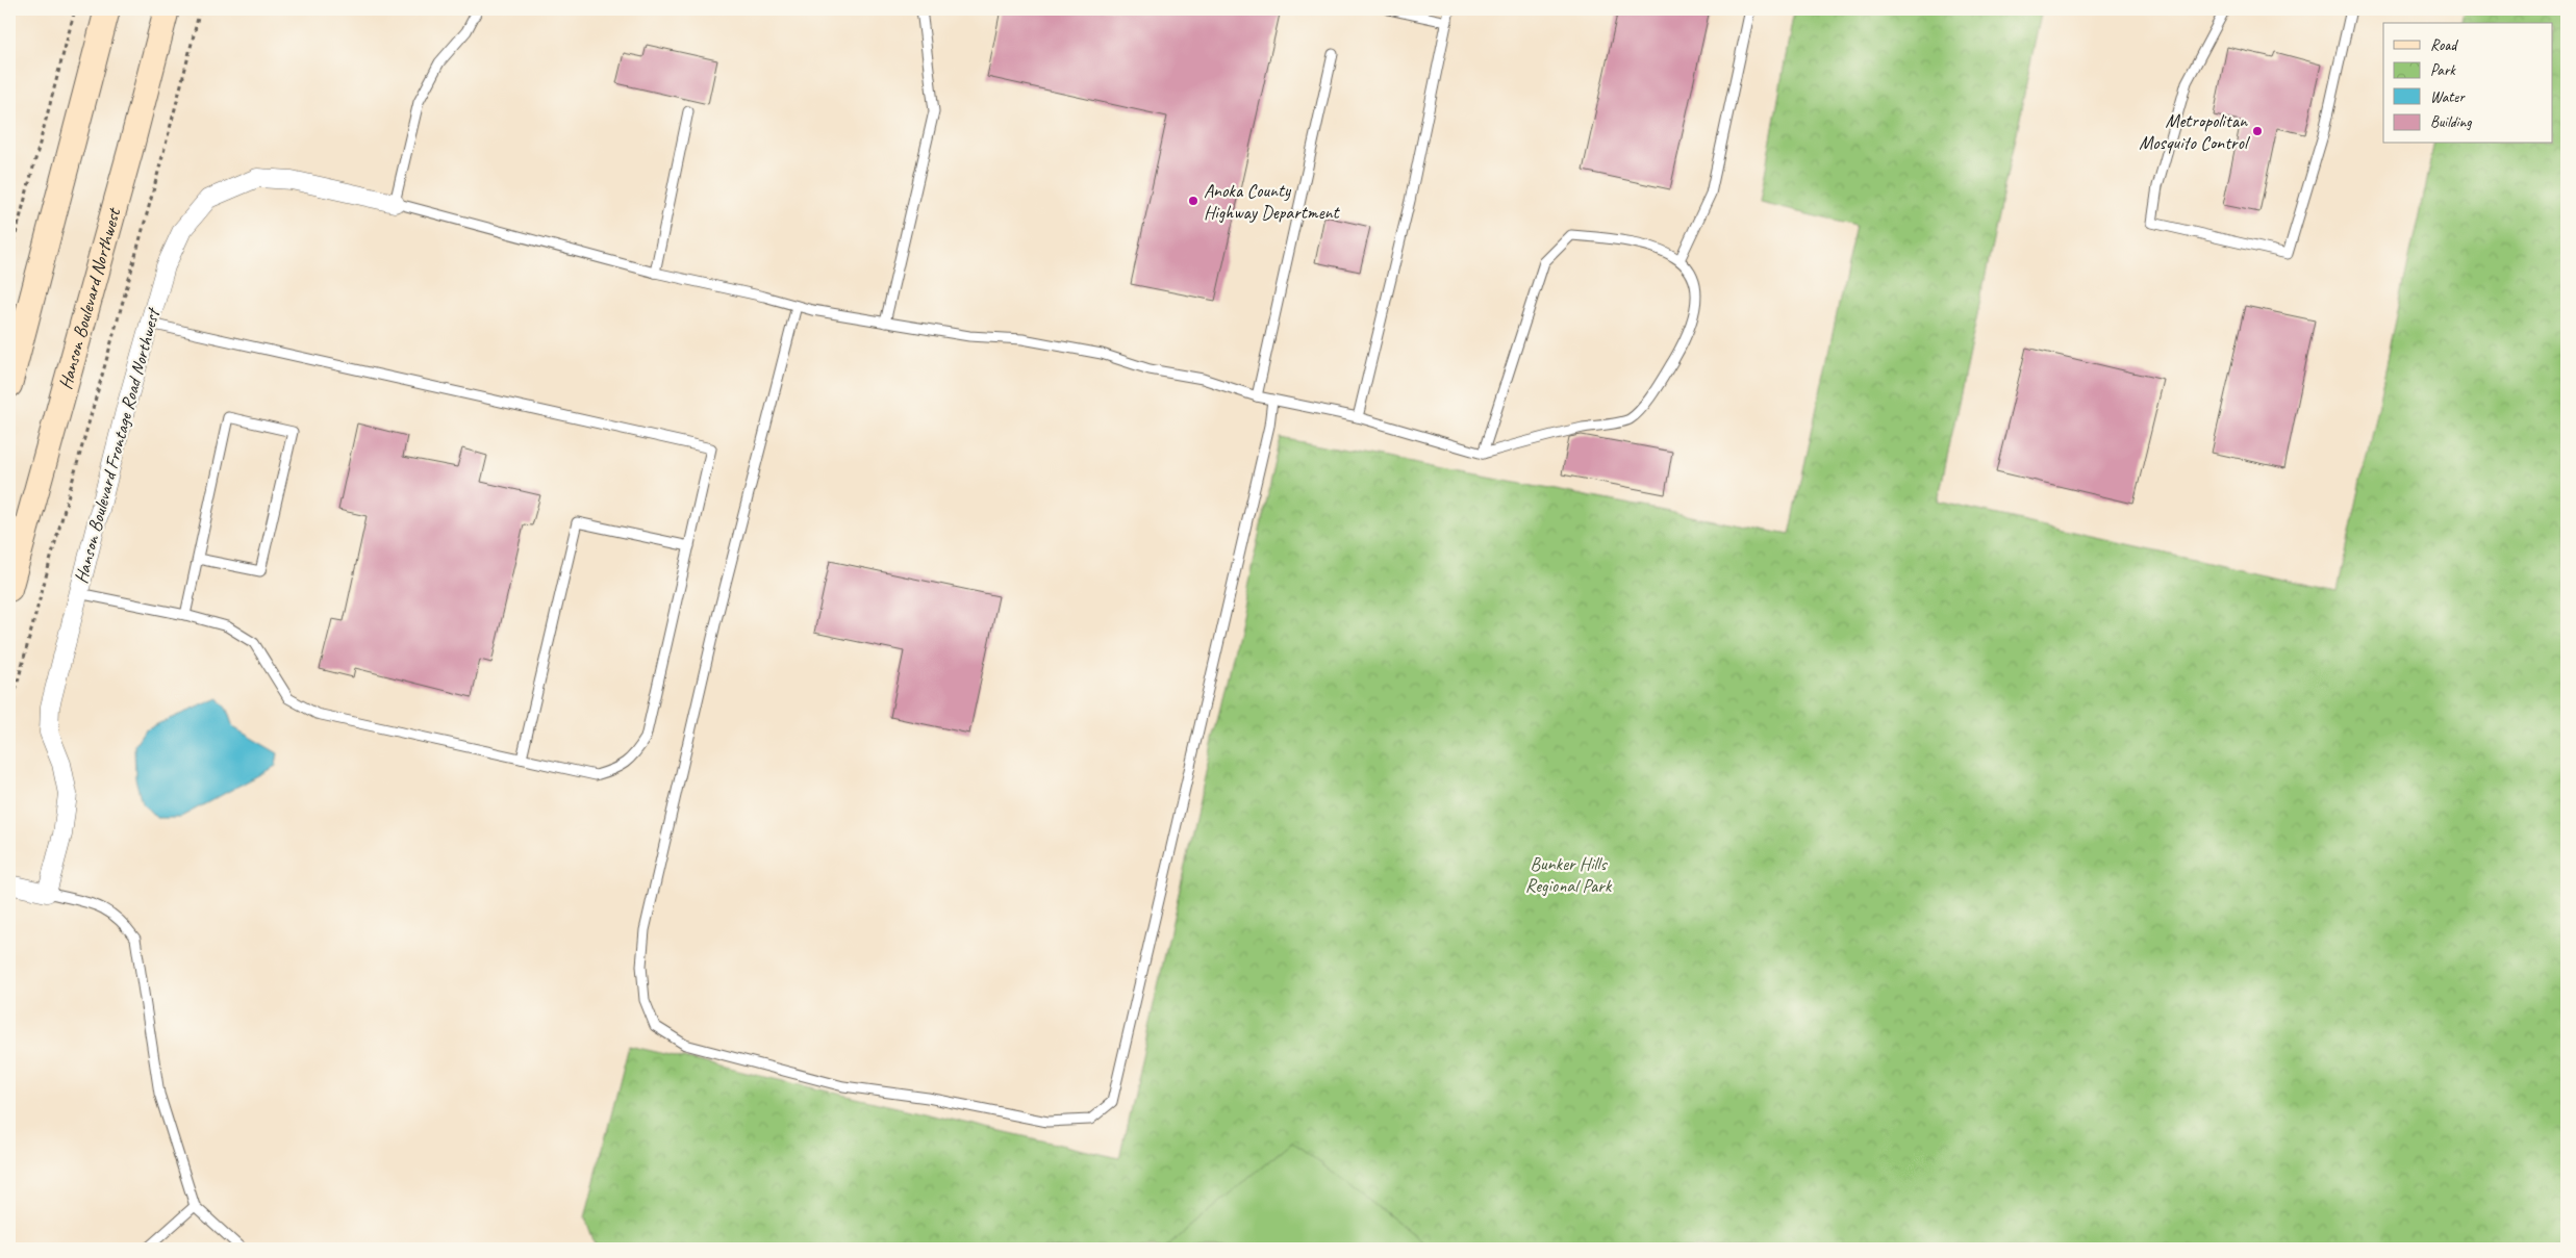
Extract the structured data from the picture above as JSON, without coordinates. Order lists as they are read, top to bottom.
{
  "streets": {
    "main road": ["Hanson Boulevard Northwest"],
    "street": ["Hanson Boulevard Frontage Road Northwest"]
  },
  "parks": ["Bunker Hills Regional Park"],
  "places": ["Metropolitan Mosquito Control", "Anoka County Highway Department"],
  "legend": [
    "Road",
    "Park",
    "Water",
    "Building"
  ]
}
